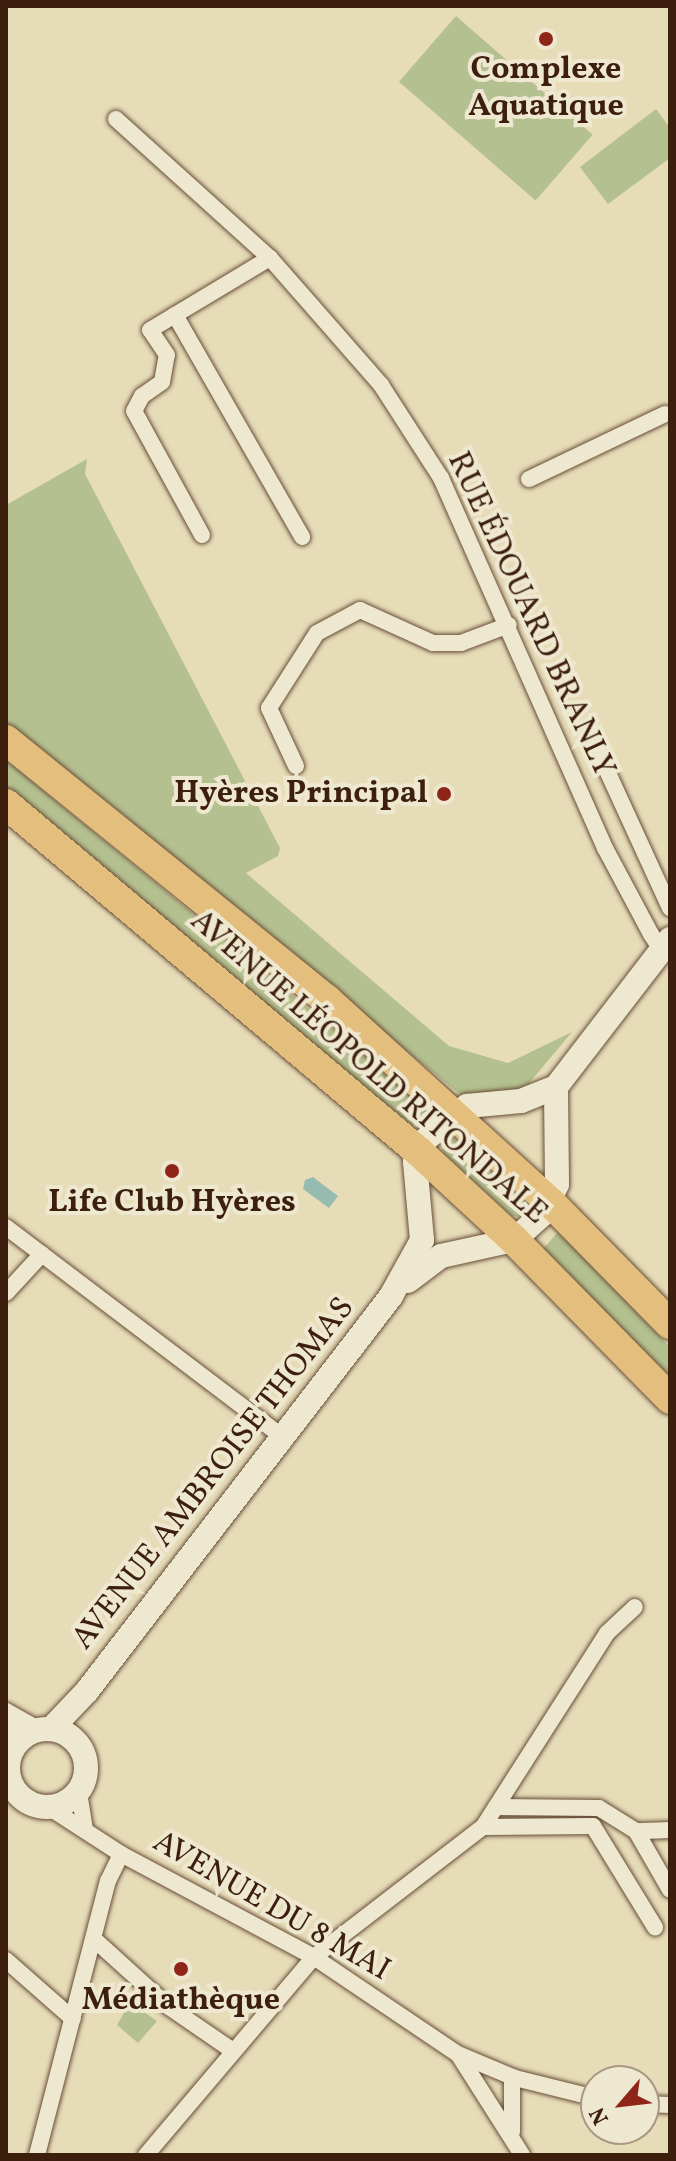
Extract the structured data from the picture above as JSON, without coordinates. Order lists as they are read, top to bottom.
{
  "streets": {
    "highway": ["AVENUE LÉOPOLD RITONDALE"],
    "street": ["RUE ÉDOUARD BRANLY", "AVENUE AMBROISE THOMAS", "AVENUE DU 8 MAI"]
  },
  "crossings": [
    ["AVENUE LÉOPOLD RITONDALE", "AVENUE AMBROISE THOMAS"],
    ["AVENUE AMBROISE THOMAS", "AVENUE DU 8 MAI"]
  ],
  "places": [
    "Complexe Aquatique",
    "Hyères Principal",
    "Life Club Hyères",
    "Médiathèque"
  ],
  "north": "bottom left"
}
